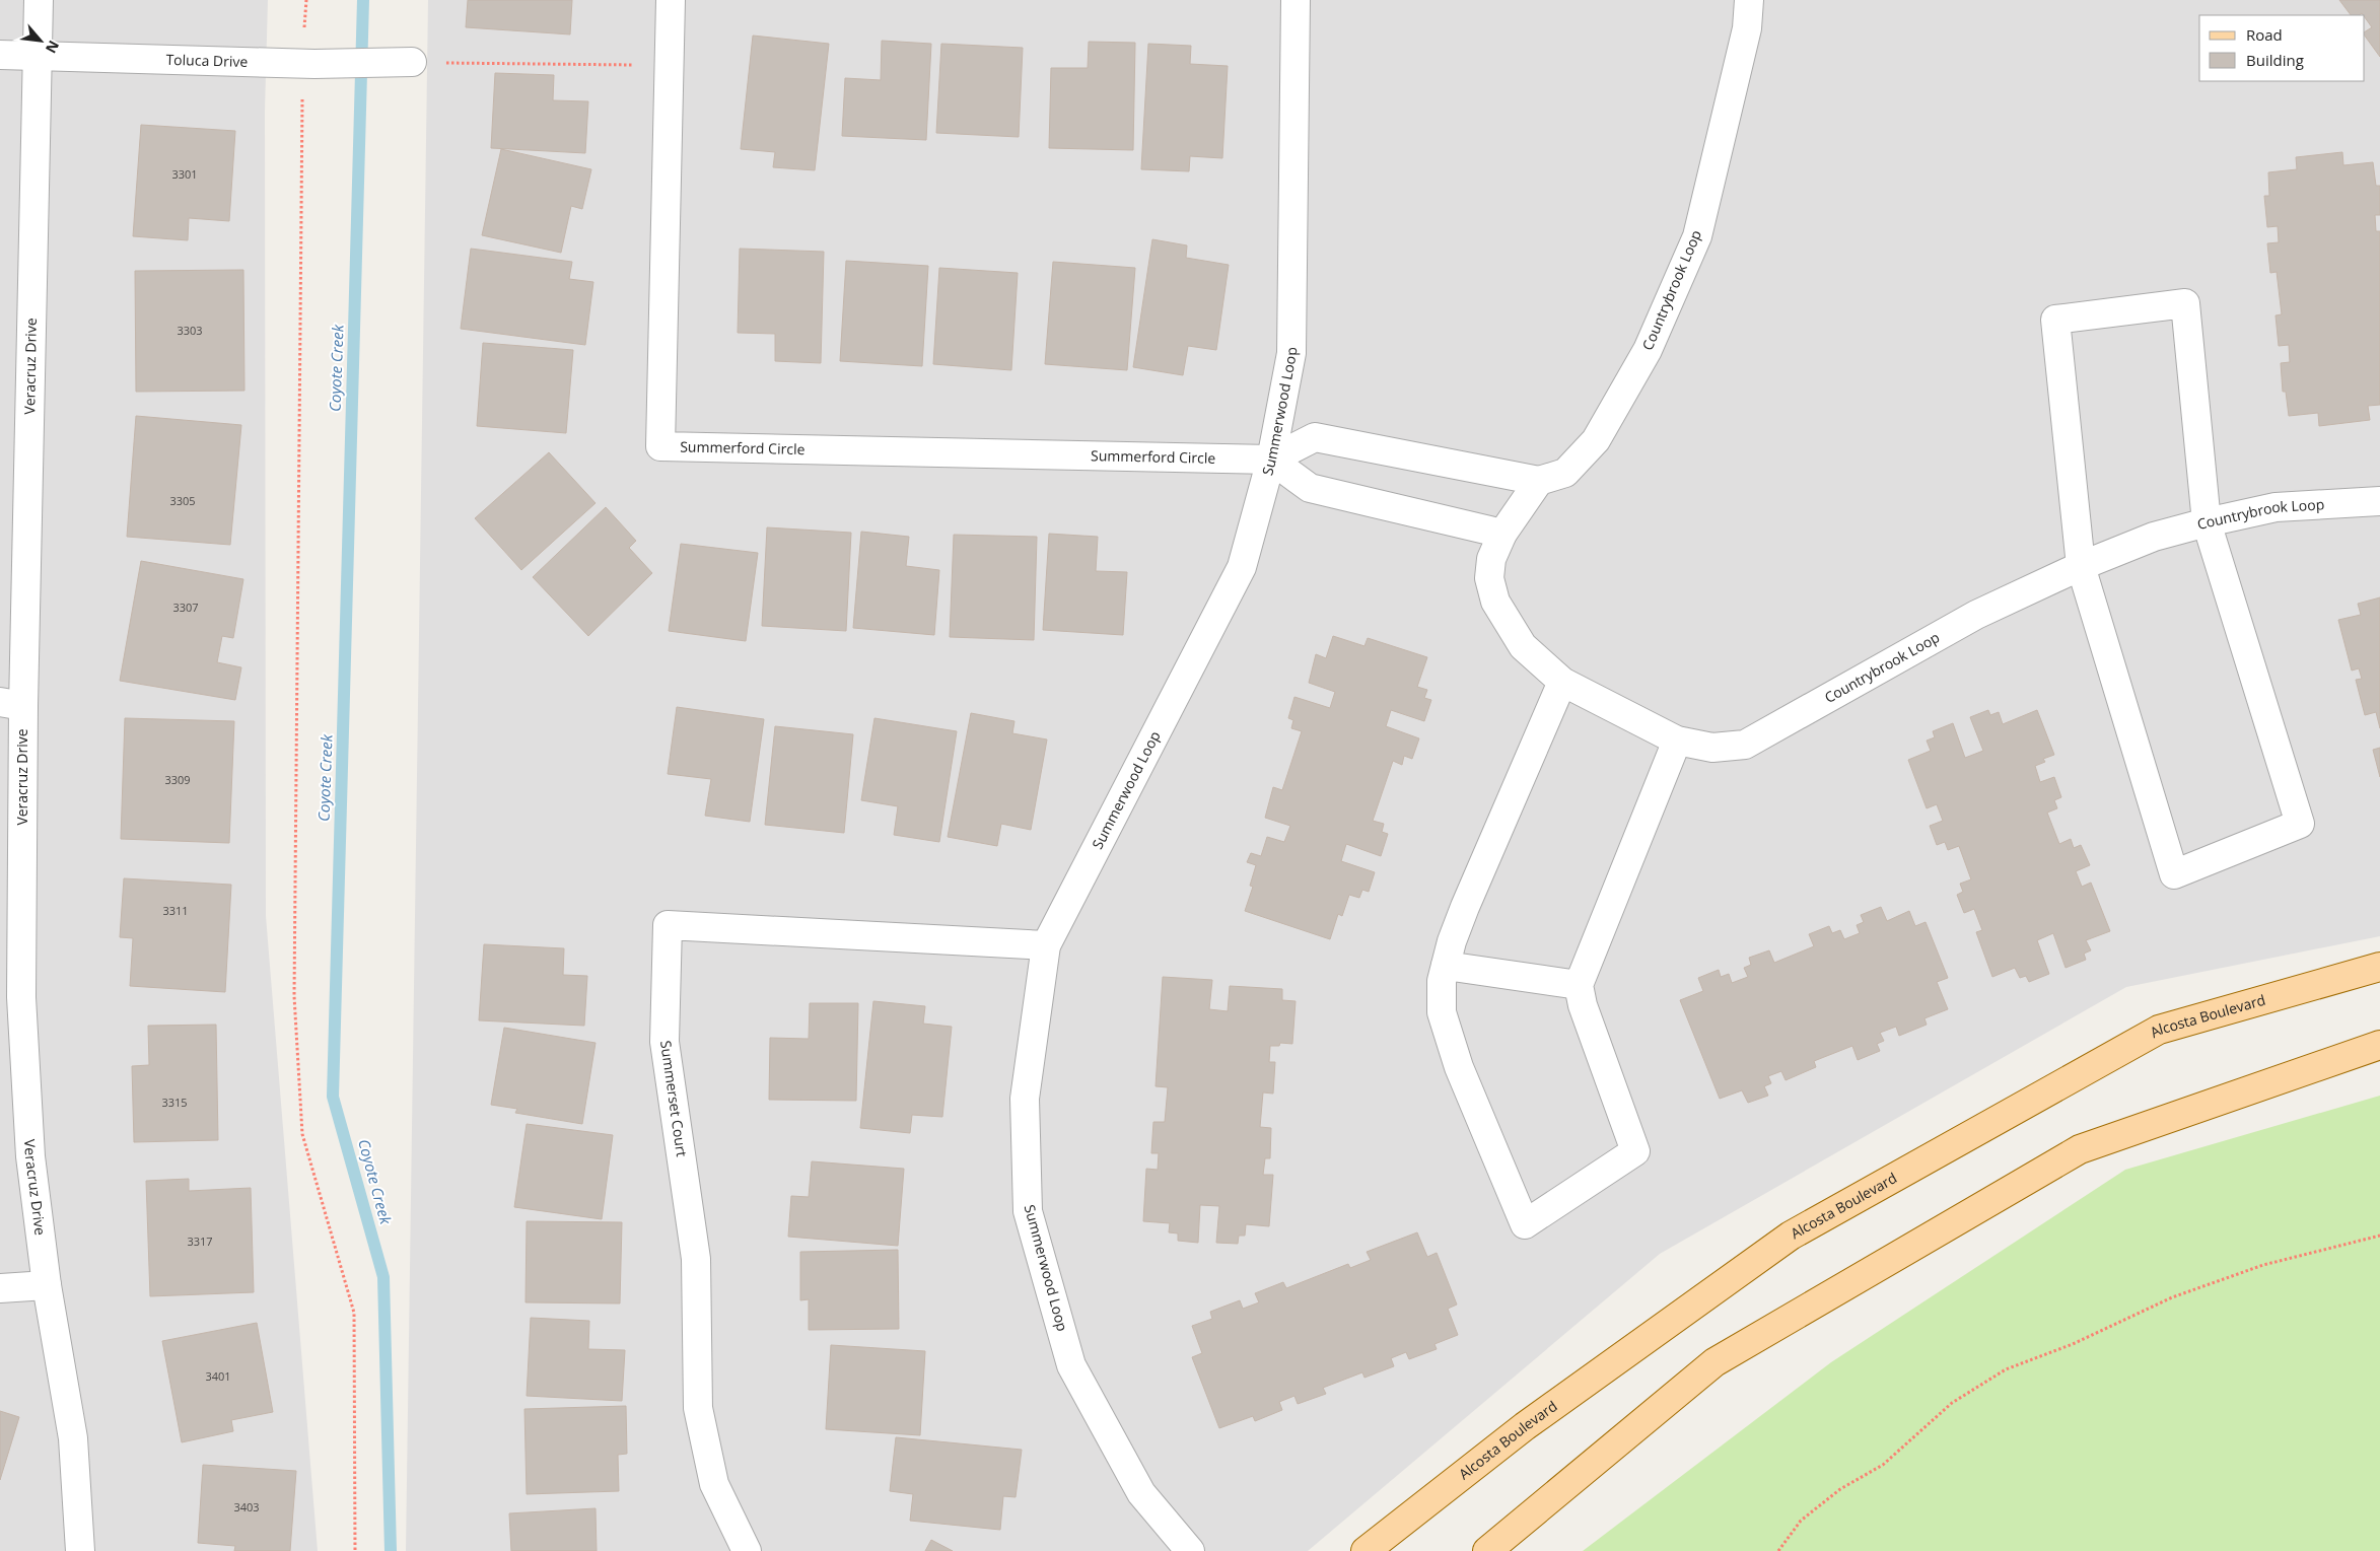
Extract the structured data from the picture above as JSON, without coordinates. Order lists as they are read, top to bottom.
{
  "streets": {
    "main road": ["Alcosta Boulevard"],
    "street": [
      "Toluca Drive",
      "Countrybrook Loop",
      "Veracruz Drive",
      "Summerwood Loop",
      "Summerford Circle",
      "Summerset Court"
    ]
  },
  "crossings": [
    ["Toluca Drive", "Veracruz Drive"],
    ["Countrybrook Loop", "Summerwood Loop"],
    ["Countrybrook Loop", "Summerford Circle"],
    ["Summerwood Loop", "Summerford Circle"],
    ["Summerwood Loop", "Summerset Court"]
  ],
  "water": ["Coyote Creek"],
  "house_numbers": [
    "3301",
    "3303",
    "3305",
    "3307",
    "3309",
    "3311",
    "3315",
    "3317",
    "3401",
    "3403"
  ],
  "legend": ["Road", "Building"],
  "north": "bottom right"
}
